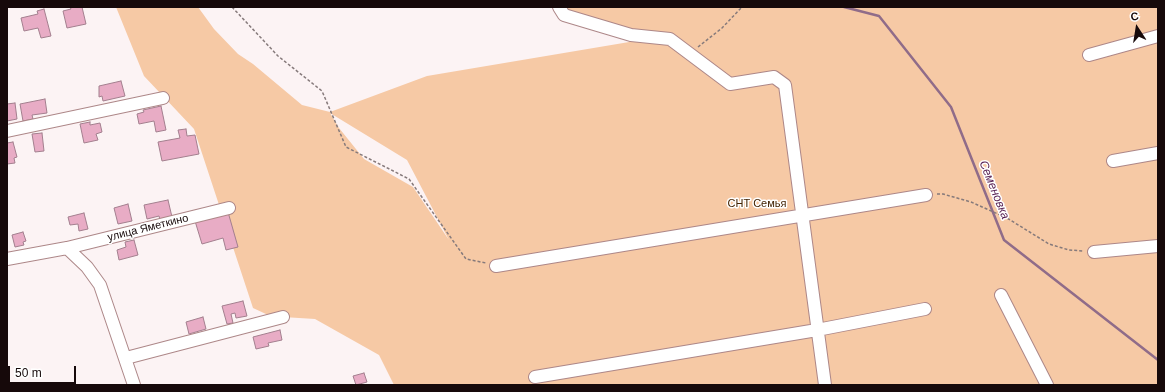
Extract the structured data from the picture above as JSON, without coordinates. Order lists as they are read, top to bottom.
{
  "streets": {
    "street": ["улица Яметкино"]
  },
  "water": ["Семеновка"],
  "parks": ["СНТ Семья"],
  "scale_bar": "50 m",
  "north": "top"
}
